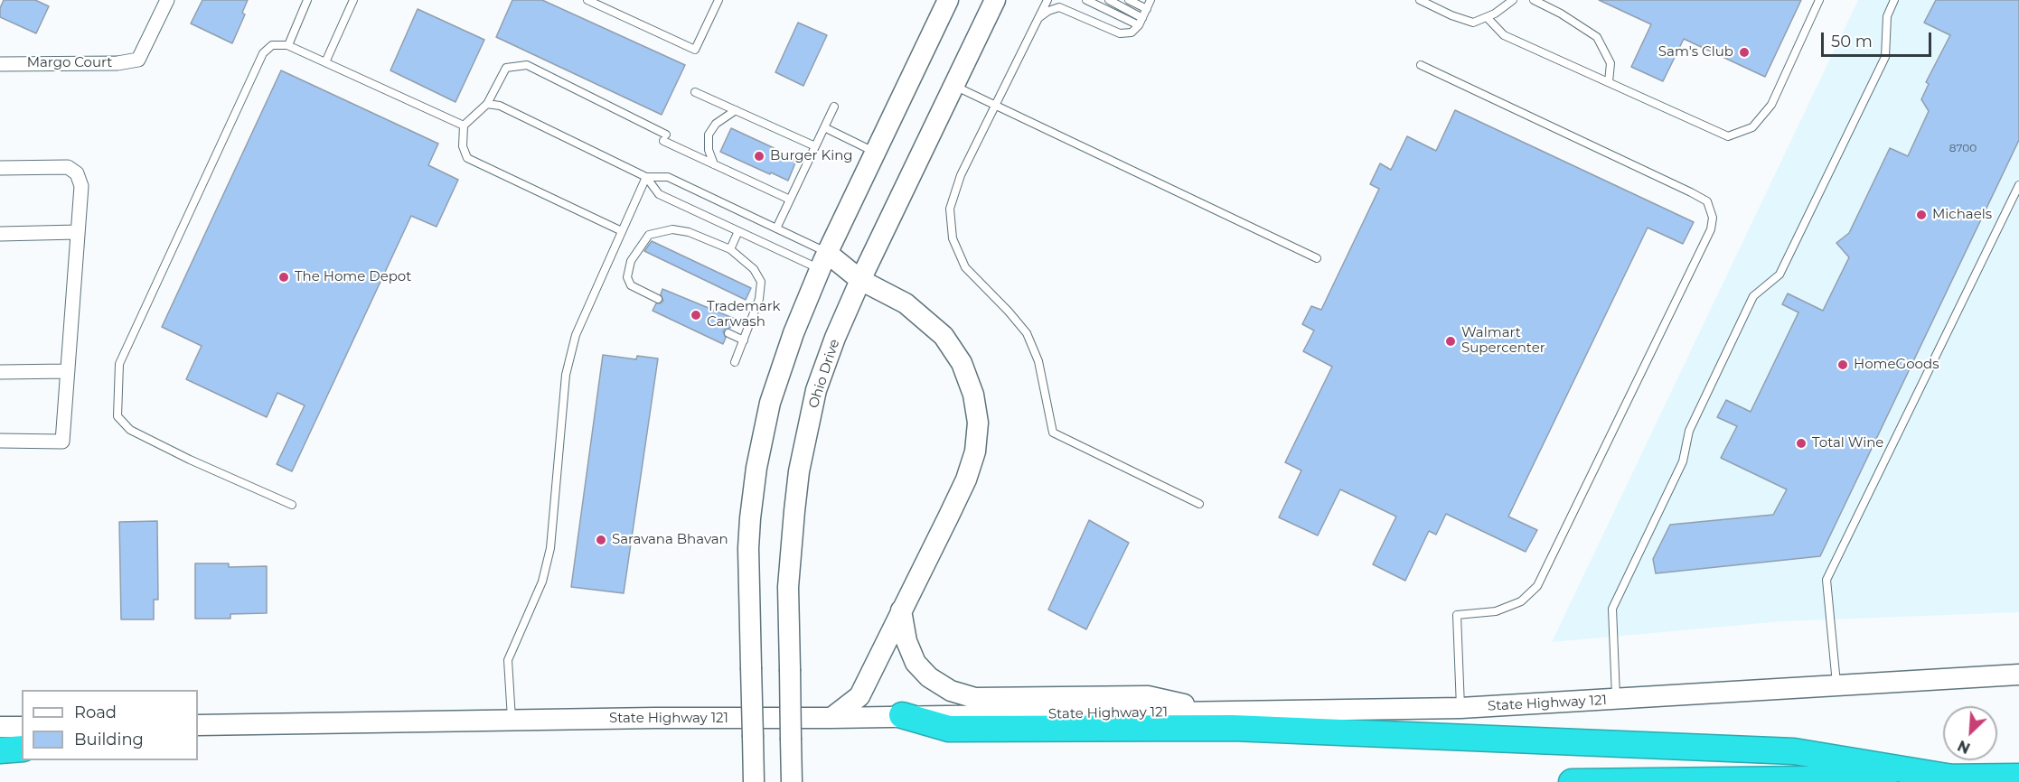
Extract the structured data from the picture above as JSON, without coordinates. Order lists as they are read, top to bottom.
{
  "streets": {
    "main road": ["Ohio Drive", "State Highway 121"],
    "street": ["Margo Court"]
  },
  "places": [
    "Sam's Club",
    "Burger King",
    "Michaels",
    "The Home Depot",
    "Trademark Carwash",
    "Walmart Supercenter",
    "HomeGoods",
    "Total Wine",
    "Saravana Bhavan"
  ],
  "house_numbers": ["8700"],
  "legend": ["Road", "Building"],
  "scale_bar": "50 m",
  "north": "bottom left"
}
